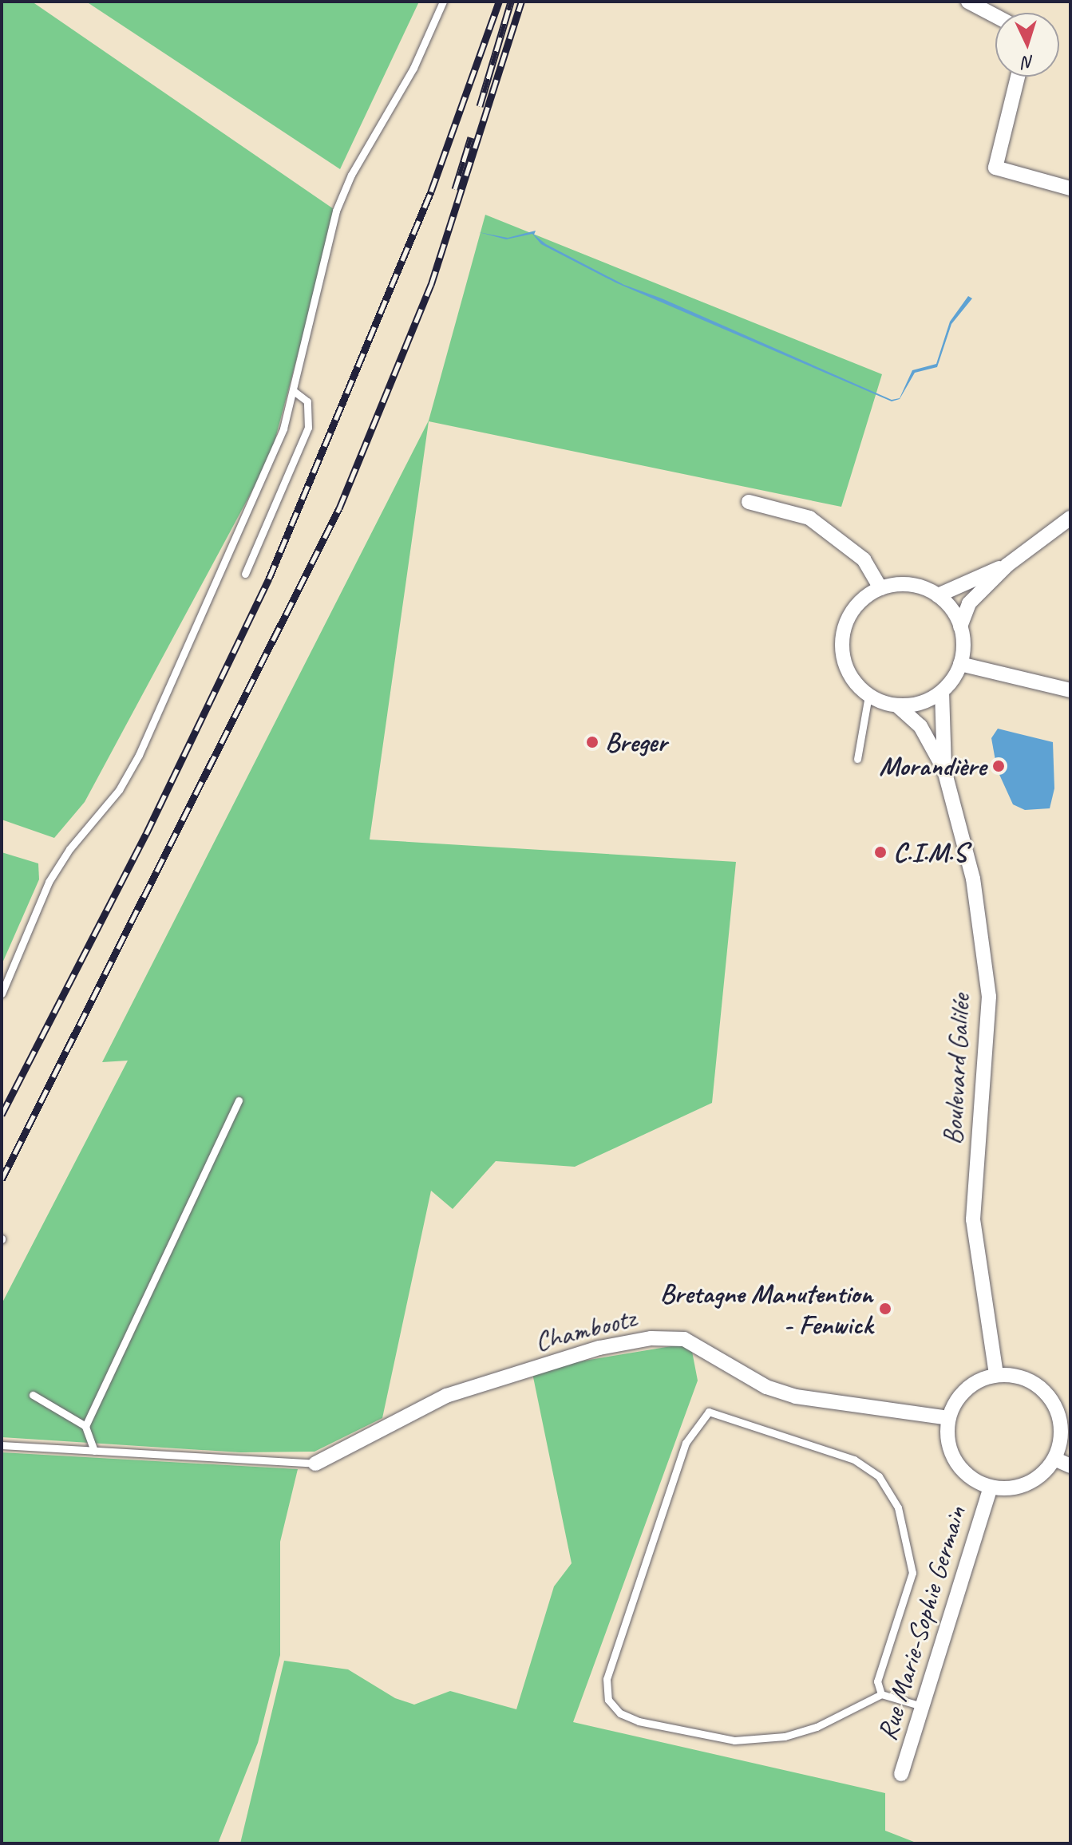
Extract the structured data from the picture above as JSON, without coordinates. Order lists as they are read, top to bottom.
{
  "streets": {
    "street": ["Boulevard Galilée", "Chambootz", "Rue Marie-Sophie Germain"]
  },
  "crossings": [
    ["Boulevard Galilée", "Chambootz"],
    ["Boulevard Galilée", "Rue Marie-Sophie Germain"],
    ["Chambootz", "Rue Marie-Sophie Germain"]
  ],
  "places": [
    "Breger",
    "Morandière",
    "C.I.M.S",
    "Bretagne Manutention - Fenwick"
  ],
  "north": "bottom"
}
